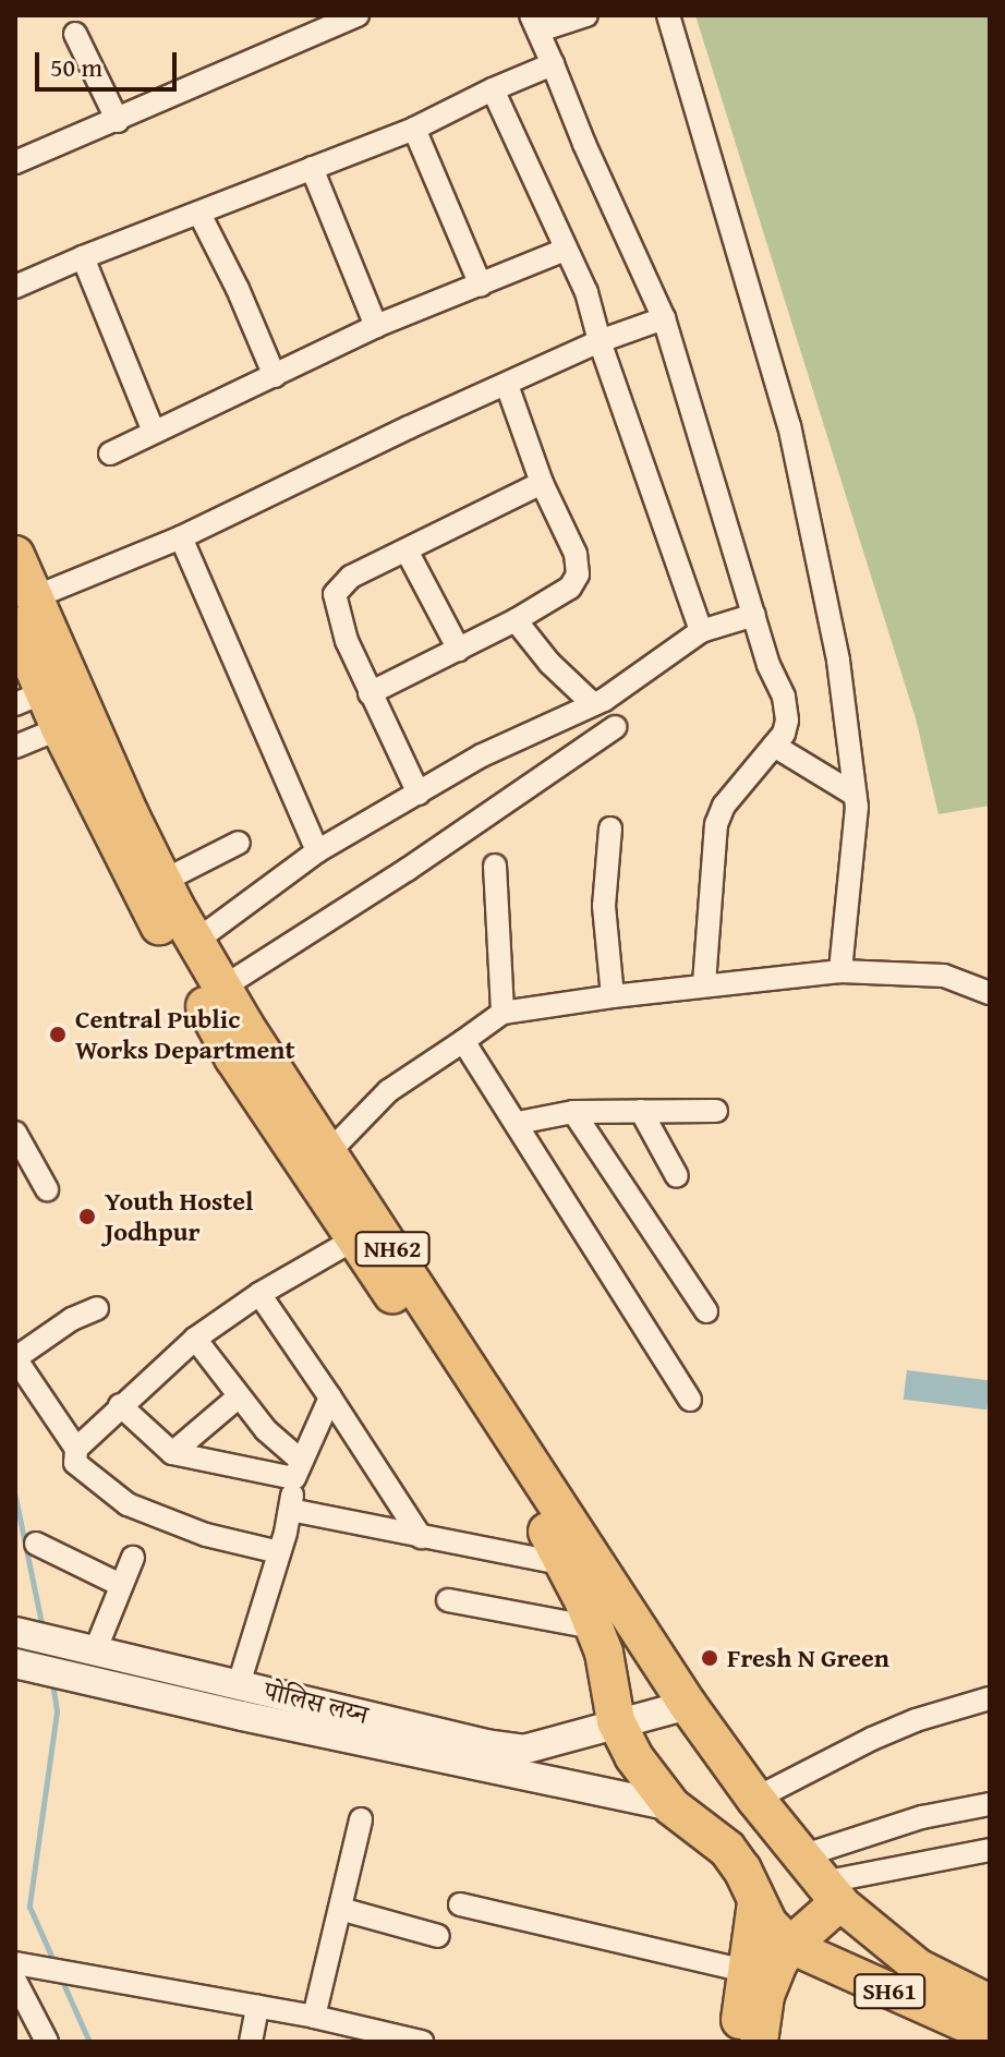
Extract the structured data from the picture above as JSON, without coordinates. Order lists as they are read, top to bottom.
{
  "streets": {
    "highway": ["NH62"],
    "main road": ["SH61"],
    "street": ["पोलिस लय्न"]
  },
  "crossings": [
    ["NH62", "पोलिस लय्न"],
    ["NH62", "SH61"]
  ],
  "places": ["Central Public Works Department", "Youth Hostel Jodhpur", "Fresh N Green"],
  "scale_bar": "50 m"
}
